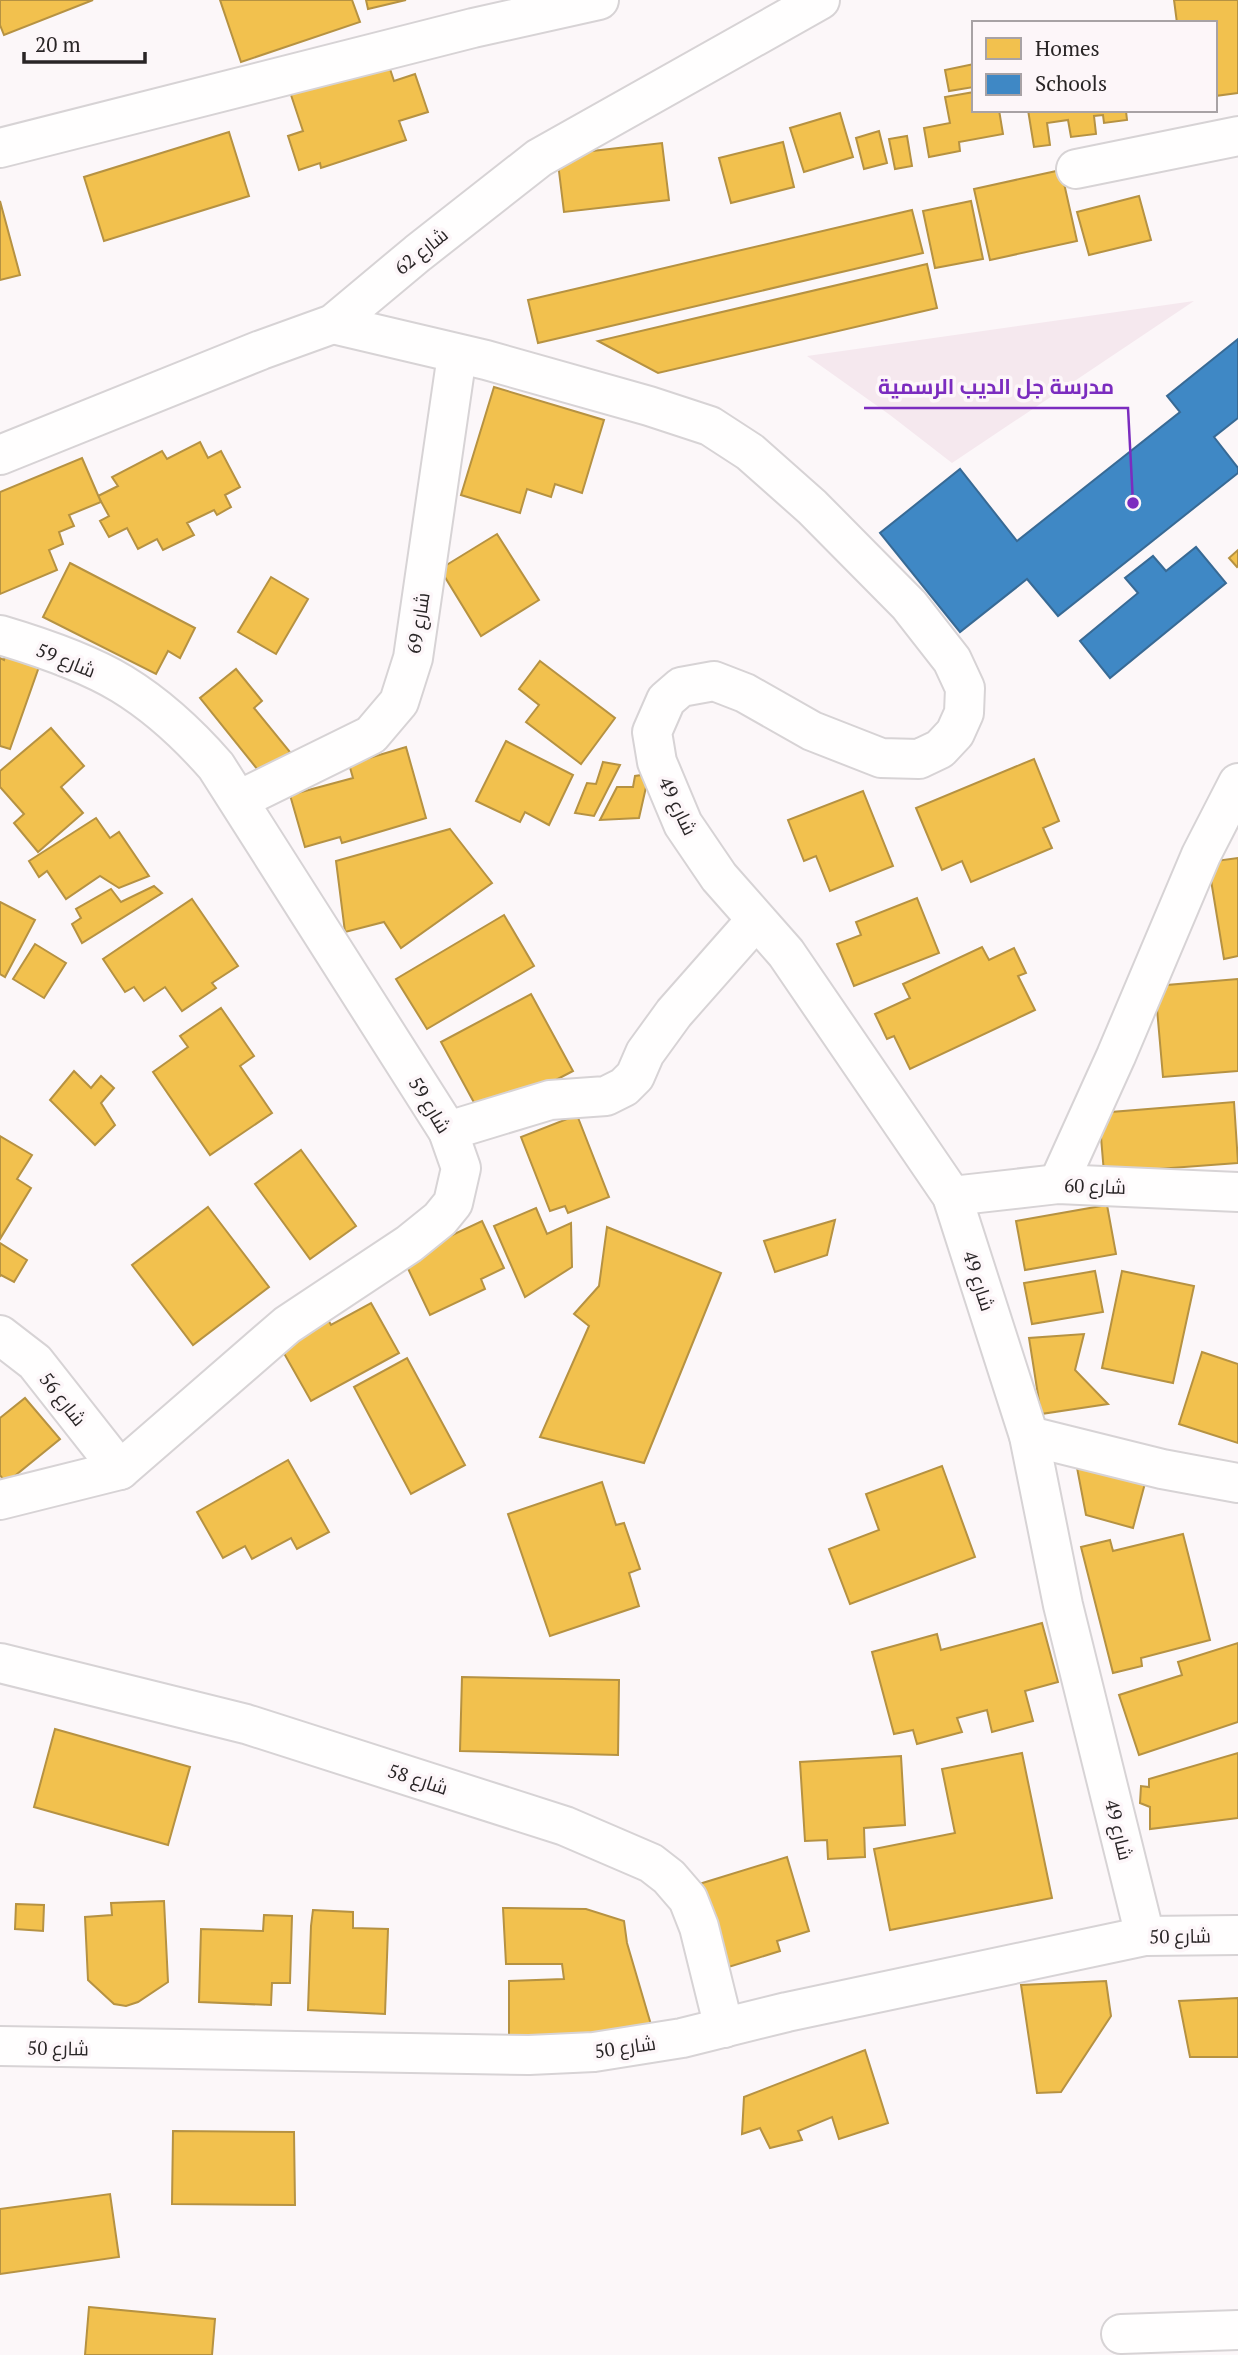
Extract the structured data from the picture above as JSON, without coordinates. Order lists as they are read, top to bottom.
{
  "streets": {
    "street": [
      "شارع 62",
      "شارع 69",
      "شارع 59",
      "شارع 49",
      "شارع 60",
      "شارع 56",
      "شارع 58",
      "شارع 50"
    ]
  },
  "crossings": [
    ["شارع 62", "شارع 49"],
    ["شارع 69", "شارع 59"],
    ["شارع 69", "شارع 49"],
    ["شارع 59", "شارع 56"],
    ["شارع 49", "شارع 60"],
    ["شارع 49", "شارع 50"],
    ["شارع 58", "شارع 50"]
  ],
  "places": ["مدرسة جل الديب الرسمية"],
  "legend": ["Homes", "Schools"],
  "scale_bar": "20 m"
}
